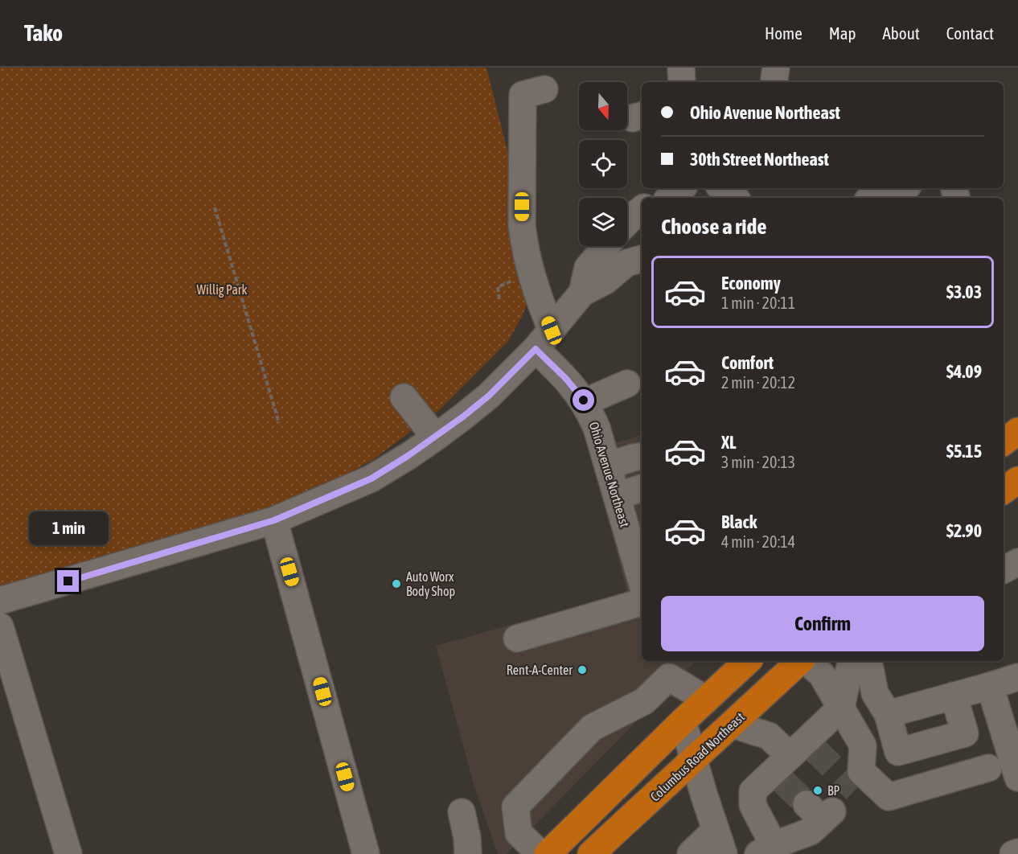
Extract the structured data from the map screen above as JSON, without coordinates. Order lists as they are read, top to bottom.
{
  "streets": {
    "highway": ["Columbus Road Northeast"],
    "street": ["Ohio Avenue Northeast"]
  },
  "parks": ["Willig Park"],
  "places": ["Auto Worx Body Shop", "Rent-A-Center", "BP"],
  "north": "bottom",
  "page": {
    "header": "Tako",
    "nav": [
      "Home",
      "Map",
      "About",
      "Contact"
    ],
    "banner": ["Ohio Avenue Northeast", "30th Street Northeast"],
    "heading": "Choose a ride",
    "list": [
      {
        "name": "Economy",
        "note": "1 min · 20:11",
        "value": "$3.03"
      },
      {
        "name": "Comfort",
        "note": "2 min · 20:12",
        "value": "$4.09"
      },
      {
        "name": "XL",
        "note": "3 min · 20:13",
        "value": "$5.15"
      },
      {
        "name": "Black",
        "note": "4 min · 20:14",
        "value": "$2.90"
      }
    ],
    "bubble": "1 min",
    "buttons": "Confirm"
  }
}
